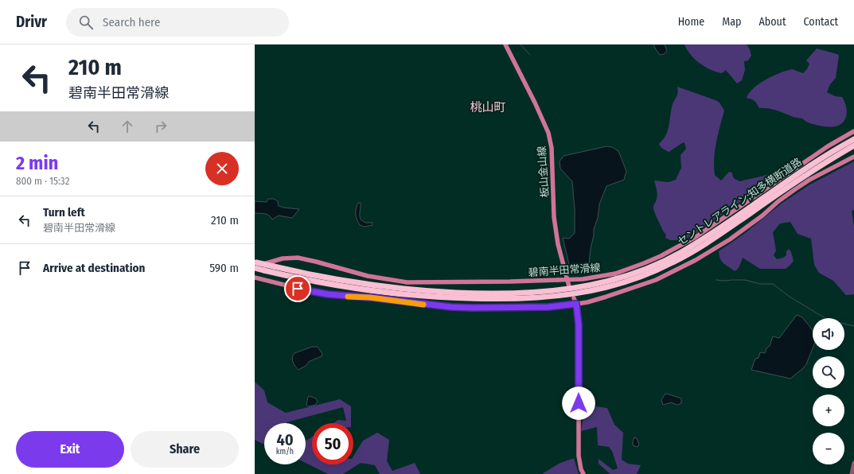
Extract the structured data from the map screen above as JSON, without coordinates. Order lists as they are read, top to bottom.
{
  "streets": {
    "highway": ["セントレアライン;知多横断道路"],
    "main road": ["板山金山線", "碧南半田常滑線"]
  },
  "crossings": [
    ["セントレアライン;知多横断道路", "碧南半田常滑線"]
  ],
  "districts": ["桃山町"],
  "page": {
    "header": "Drivr",
    "search": "Search here",
    "nav": [
      "Home",
      "Map",
      "About",
      "Contact"
    ],
    "turn": ["210 m", "碧南半田常滑線"],
    "heading": ["2 min", "800 m · 15:32"],
    "list": [
      {
        "name": "Turn left",
        "note": "碧南半田常滑線",
        "value": "210 m"
      },
      {
        "name": "Arrive at destination",
        "value": "590 m"
      }
    ],
    "map_buttons": ["+", "−"],
    "speed": "40 km/h",
    "limit": "50",
    "buttons": ["Exit", "Share"]
  }
}
